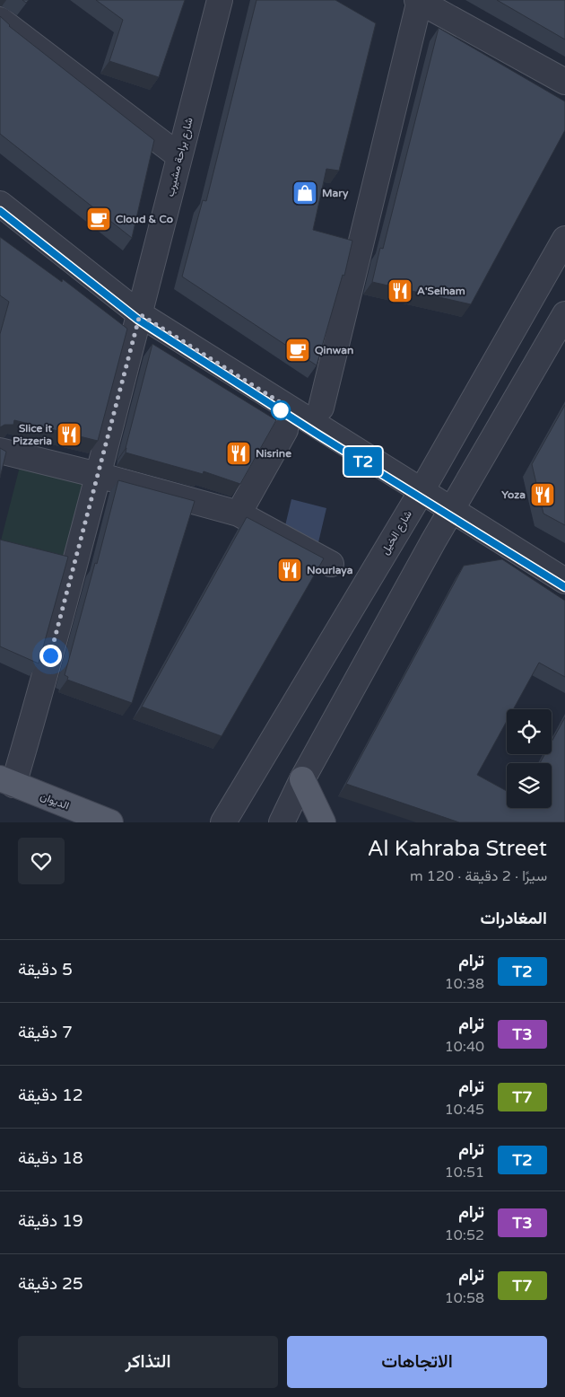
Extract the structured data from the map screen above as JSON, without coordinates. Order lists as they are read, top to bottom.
{
  "streets": {
    "main road": ["الديوان"],
    "street": ["شارع براحة مشيرب", "شارع الخيل"]
  },
  "crossings": [
    ["شارع براحة مشيرب", "الديوان"]
  ],
  "places": {
    "shop": ["Mary"],
    "cafe": ["Cloud & Co", "Qinwan"],
    "restaurant": [
      "A'Selham",
      "Slice it Pizzeria",
      "Nisrine",
      "Yoza",
      "Nourlaya"
    ]
  },
  "lines": ["tram line T2"],
  "page": {
    "on_map": "T2",
    "heading": [
      ["Al Kahraba Street", "سيرًا · 2 دقيقة · 120 m"],
      "المغادرات"
    ],
    "list": [
      {
        "mark": "T2",
        "name": "ترام",
        "note": "10:38",
        "value": "5 دقيقة"
      },
      {
        "mark": "T3",
        "name": "ترام",
        "note": "10:40",
        "value": "7 دقيقة"
      },
      {
        "mark": "T7",
        "name": "ترام",
        "note": "10:45",
        "value": "12 دقيقة"
      },
      {
        "mark": "T2",
        "name": "ترام",
        "note": "10:51",
        "value": "18 دقيقة"
      },
      {
        "mark": "T3",
        "name": "ترام",
        "note": "10:52",
        "value": "19 دقيقة"
      },
      {
        "mark": "T7",
        "name": "ترام",
        "note": "10:58",
        "value": "25 دقيقة"
      }
    ],
    "buttons": ["الاتجاهات", "التذاكر"]
  }
}
